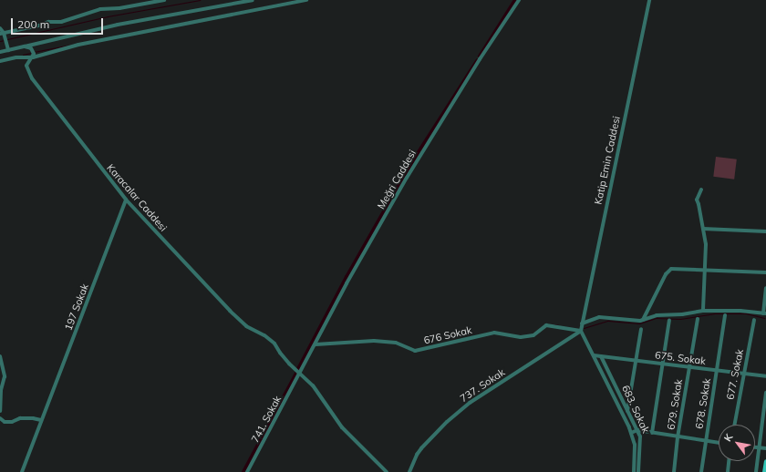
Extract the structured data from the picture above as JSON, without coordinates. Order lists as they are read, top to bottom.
{
  "streets": {
    "street": [
      "Katip Emin Caddesi",
      "Meğri Caddesi",
      "Karacalar Caddesi",
      "197 Sokak",
      "676 Sokak",
      "675. Sokak",
      "677. Sokak",
      "737. Sokak",
      "678. Sokak",
      "679. Sokak",
      "683. Sokak",
      "741. Sokak"
    ]
  },
  "crossings": [
    ["Katip Emin Caddesi", "676 Sokak"],
    ["Katip Emin Caddesi", "737. Sokak"],
    ["Meğri Caddesi", "Karacalar Caddesi"],
    ["Meğri Caddesi", "676 Sokak"],
    ["Meğri Caddesi", "741. Sokak"],
    ["Karacalar Caddesi", "197 Sokak"],
    ["Karacalar Caddesi", "741. Sokak"],
    ["676 Sokak", "737. Sokak"],
    ["675. Sokak", "677. Sokak"],
    ["675. Sokak", "678. Sokak"],
    ["675. Sokak", "679. Sokak"],
    ["675. Sokak", "683. Sokak"]
  ],
  "scale_bar": "200 m",
  "north": "top left"
}
